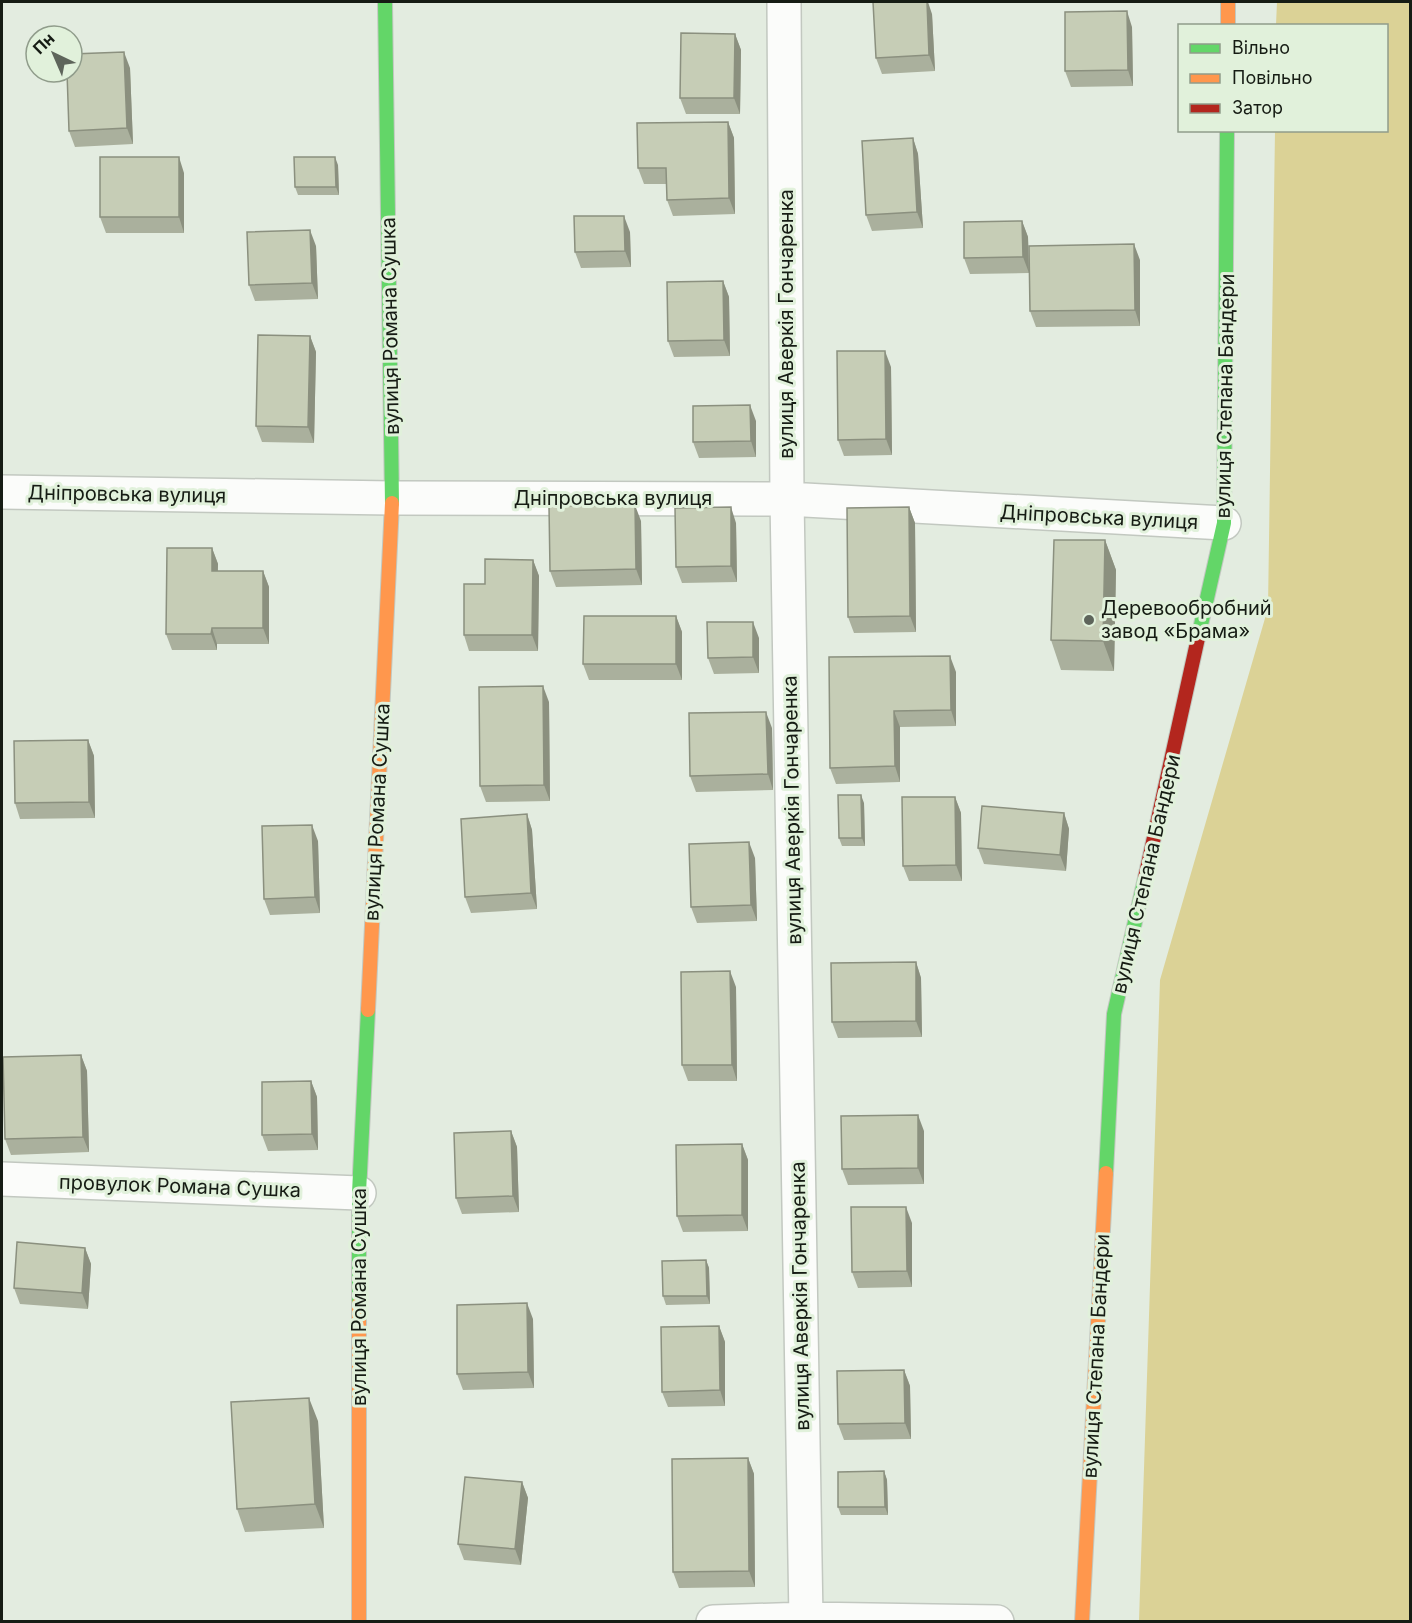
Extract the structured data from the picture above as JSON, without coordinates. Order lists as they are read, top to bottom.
{
  "streets": {
    "street": [
      "вулиця Аверкія Гончаренка",
      "вулиця Романа Сушка",
      "вулиця Степана Бандери",
      "Дніпровська вулиця",
      "провулок Романа Сушка"
    ]
  },
  "crossings": [
    ["вулиця Аверкія Гончаренка", "Дніпровська вулиця"],
    ["вулиця Романа Сушка", "Дніпровська вулиця"],
    ["вулиця Романа Сушка", "провулок Романа Сушка"],
    ["вулиця Степана Бандери", "Дніпровська вулиця"]
  ],
  "places": ["Деревообробний завод «Брама»"],
  "legend": ["Вільно", "Повільно", "Затор"],
  "north": "top left"
}
